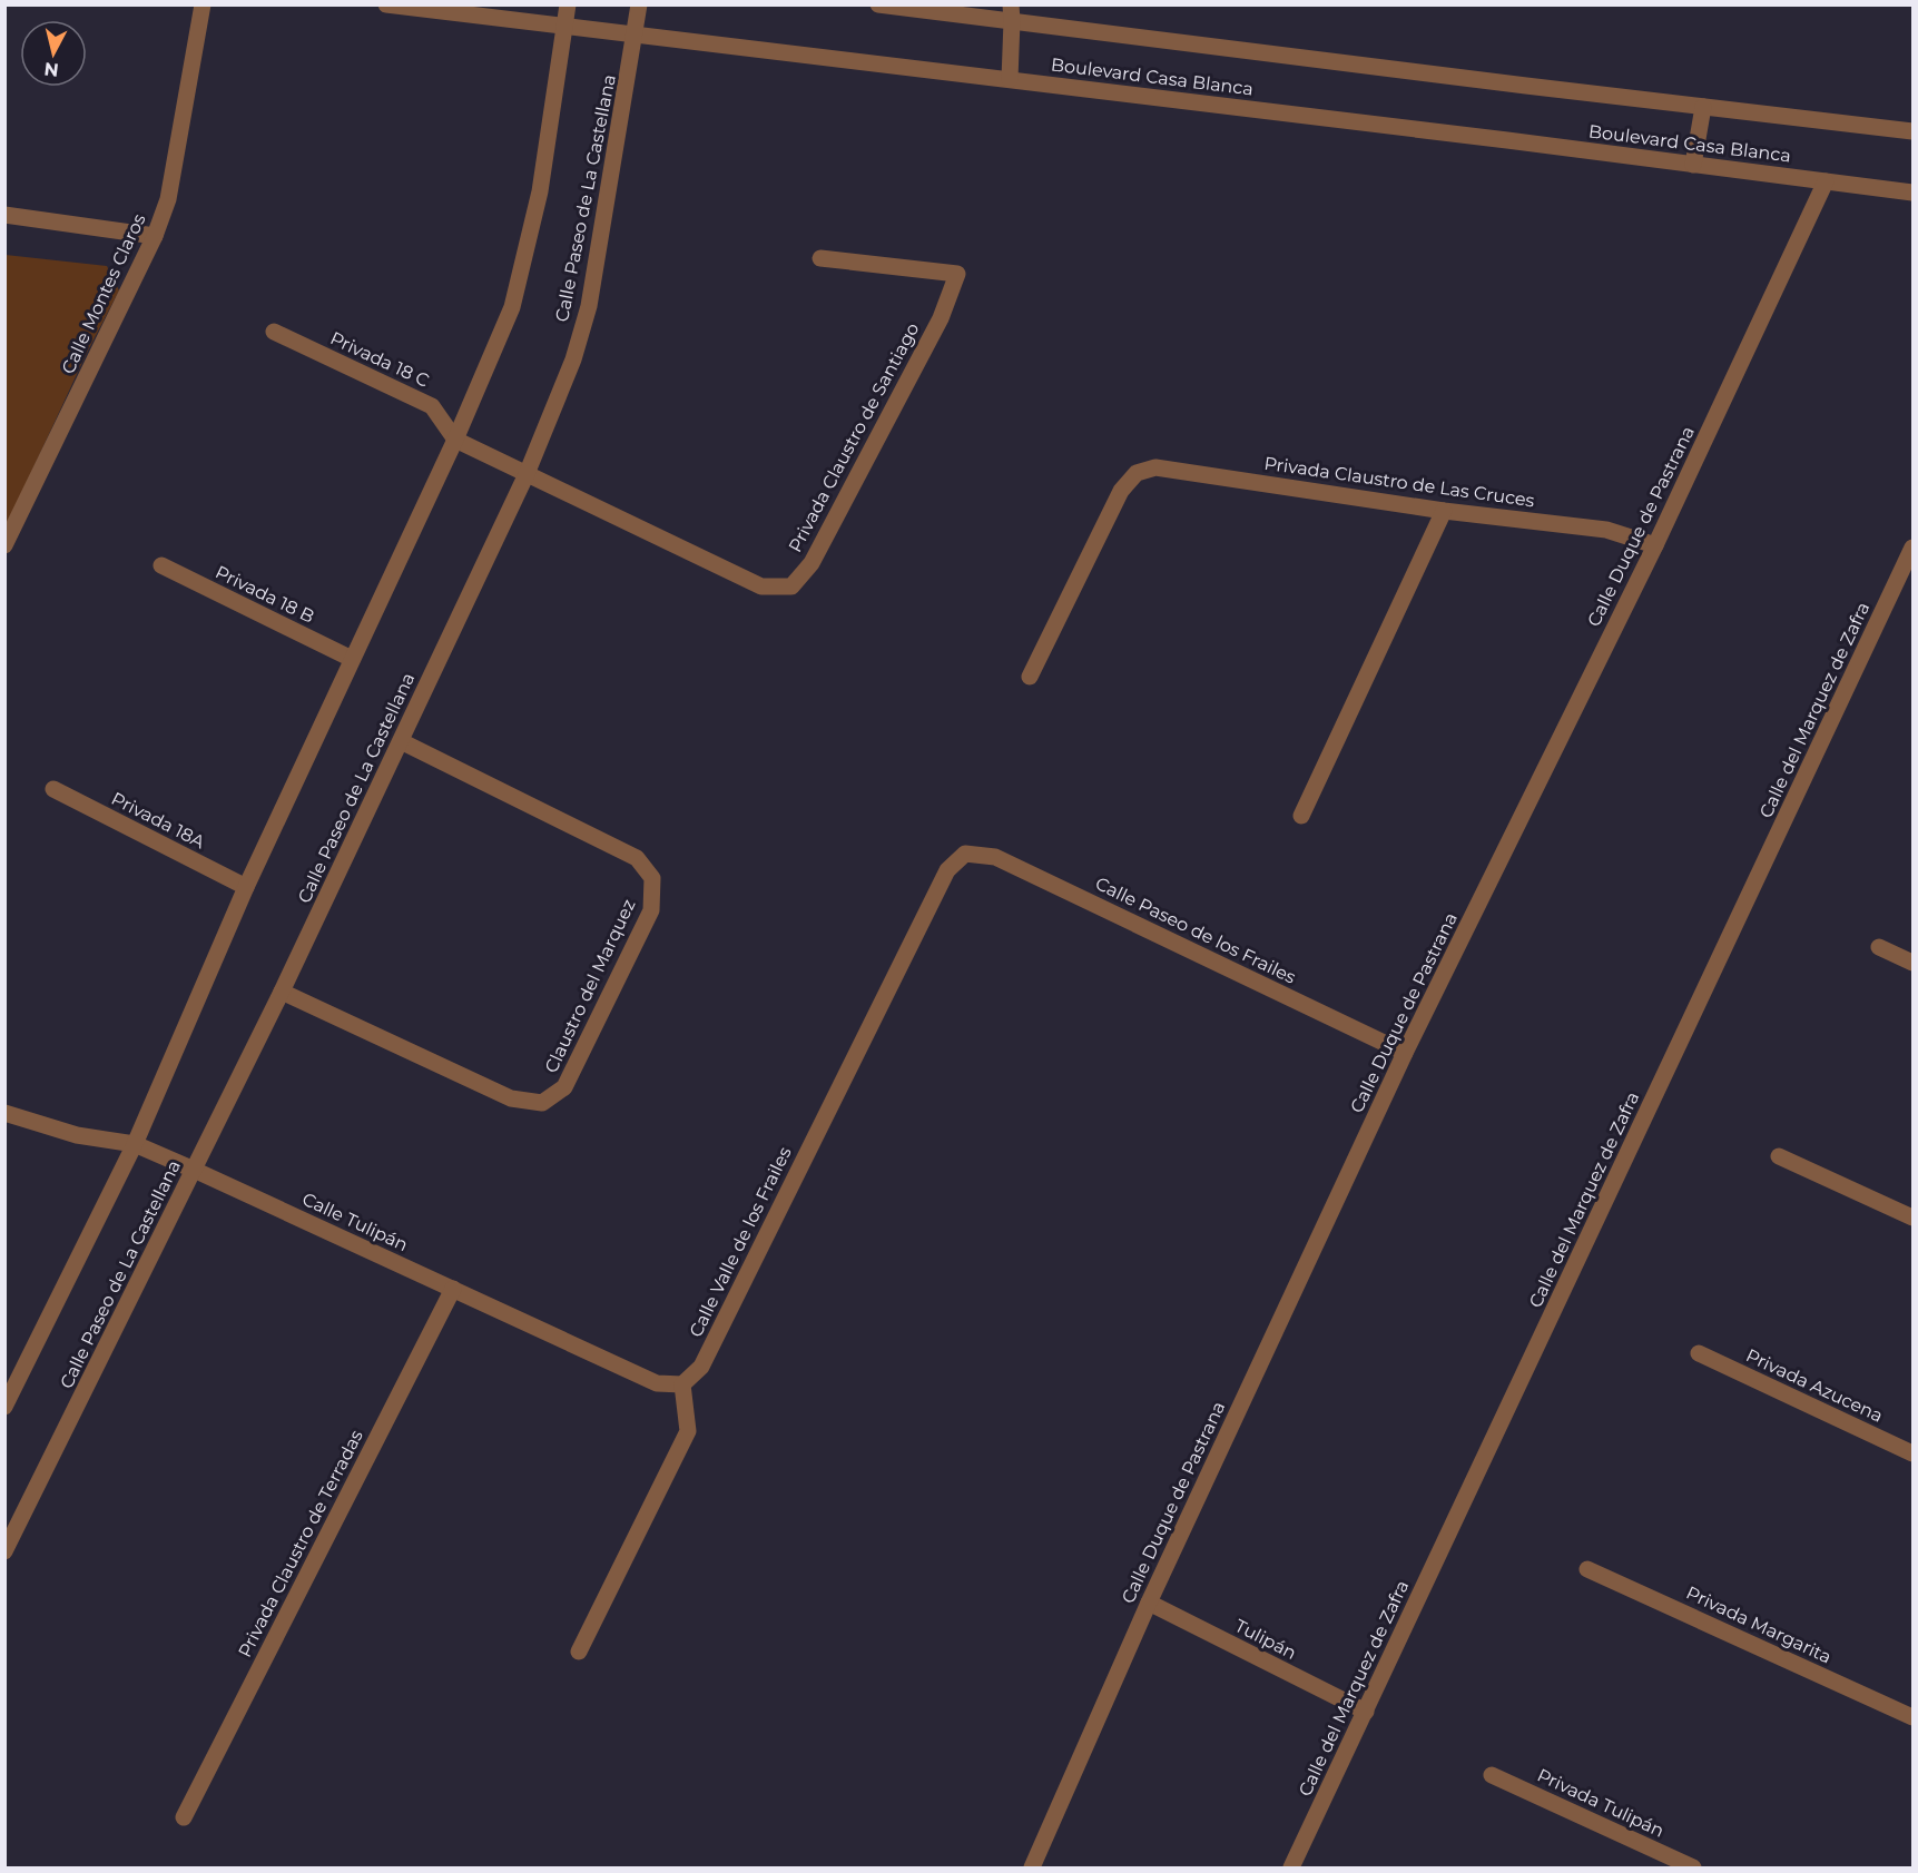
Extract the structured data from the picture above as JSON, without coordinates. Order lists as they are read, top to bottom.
{
  "streets": {
    "street": [
      "Boulevard Casa Blanca",
      "Calle Paseo de La Castellana",
      "Calle Montes Claros",
      "Privada 18 C",
      "Privada Claustro de Santiago",
      "Privada Claustro de Las Cruces",
      "Calle Duque de Pastrana",
      "Privada 18 B",
      "Calle del Marquez de Zafra",
      "Privada 18A",
      "Calle Paseo de los Frailes",
      "Claustro del Marquez",
      "Calle Tulipán",
      "Calle Valle de los Frailes",
      "Privada Azucena",
      "Privada Claustro de Terradas",
      "Privada Margarita",
      "Tulipán",
      "Privada Tulipán"
    ]
  },
  "crossings": [
    ["Boulevard Casa Blanca", "Calle Paseo de La Castellana"],
    ["Boulevard Casa Blanca", "Calle Duque de Pastrana"],
    ["Calle Paseo de La Castellana", "Privada Claustro de Santiago"],
    ["Calle Paseo de La Castellana", "Claustro del Marquez"],
    ["Calle Paseo de La Castellana", "Calle Tulipán"],
    ["Privada Claustro de Las Cruces", "Calle Duque de Pastrana"],
    ["Calle Duque de Pastrana", "Calle Paseo de los Frailes"],
    ["Calle Duque de Pastrana", "Tulipán"],
    ["Calle del Marquez de Zafra", "Tulipán"],
    ["Calle Paseo de los Frailes", "Calle Valle de los Frailes"],
    ["Calle Tulipán", "Calle Valle de los Frailes"],
    ["Calle Tulipán", "Privada Claustro de Terradas"]
  ],
  "north": "bottom"
}
